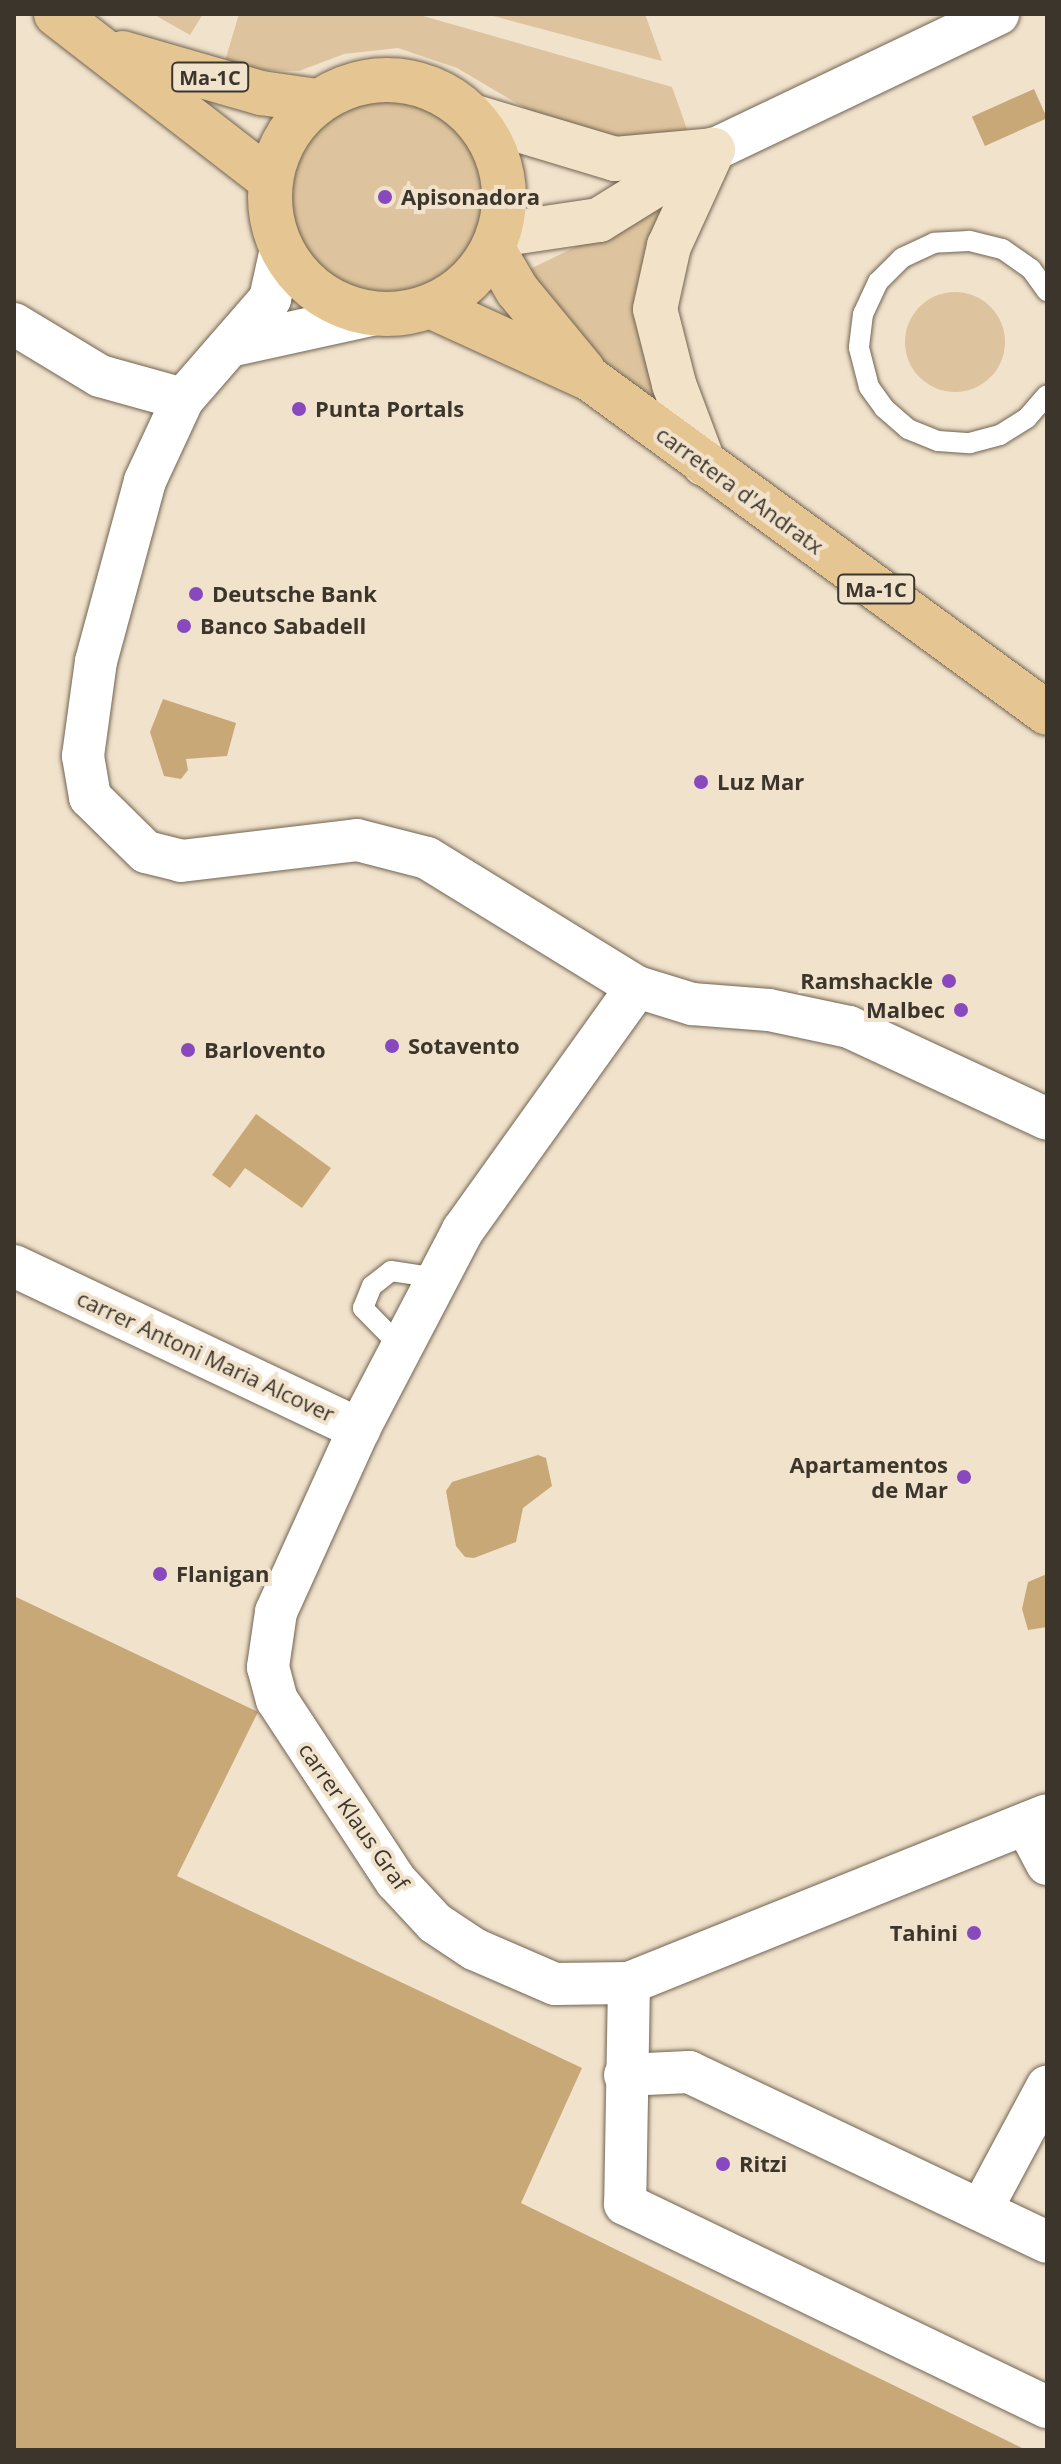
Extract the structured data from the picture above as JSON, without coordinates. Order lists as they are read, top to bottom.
{
  "streets": {
    "main road": ["Ma-1C", "carretera d'Andratx"],
    "street": ["carrer Antoni Maria Alcover", "carrer Klaus Graf"]
  },
  "crossings": [
    ["Ma-1C", "carretera d'Andratx"],
    ["carrer Antoni Maria Alcover", "carrer Klaus Graf"]
  ],
  "places": [
    "Apisonadora",
    "Punta Portals",
    "Deutsche Bank",
    "Banco Sabadell",
    "Luz Mar",
    "Ramshackle",
    "Malbec",
    "Sotavento",
    "Barlovento",
    "Apartamentos de Mar",
    "Flanigan",
    "Tahini",
    "Ritzi"
  ]
}
